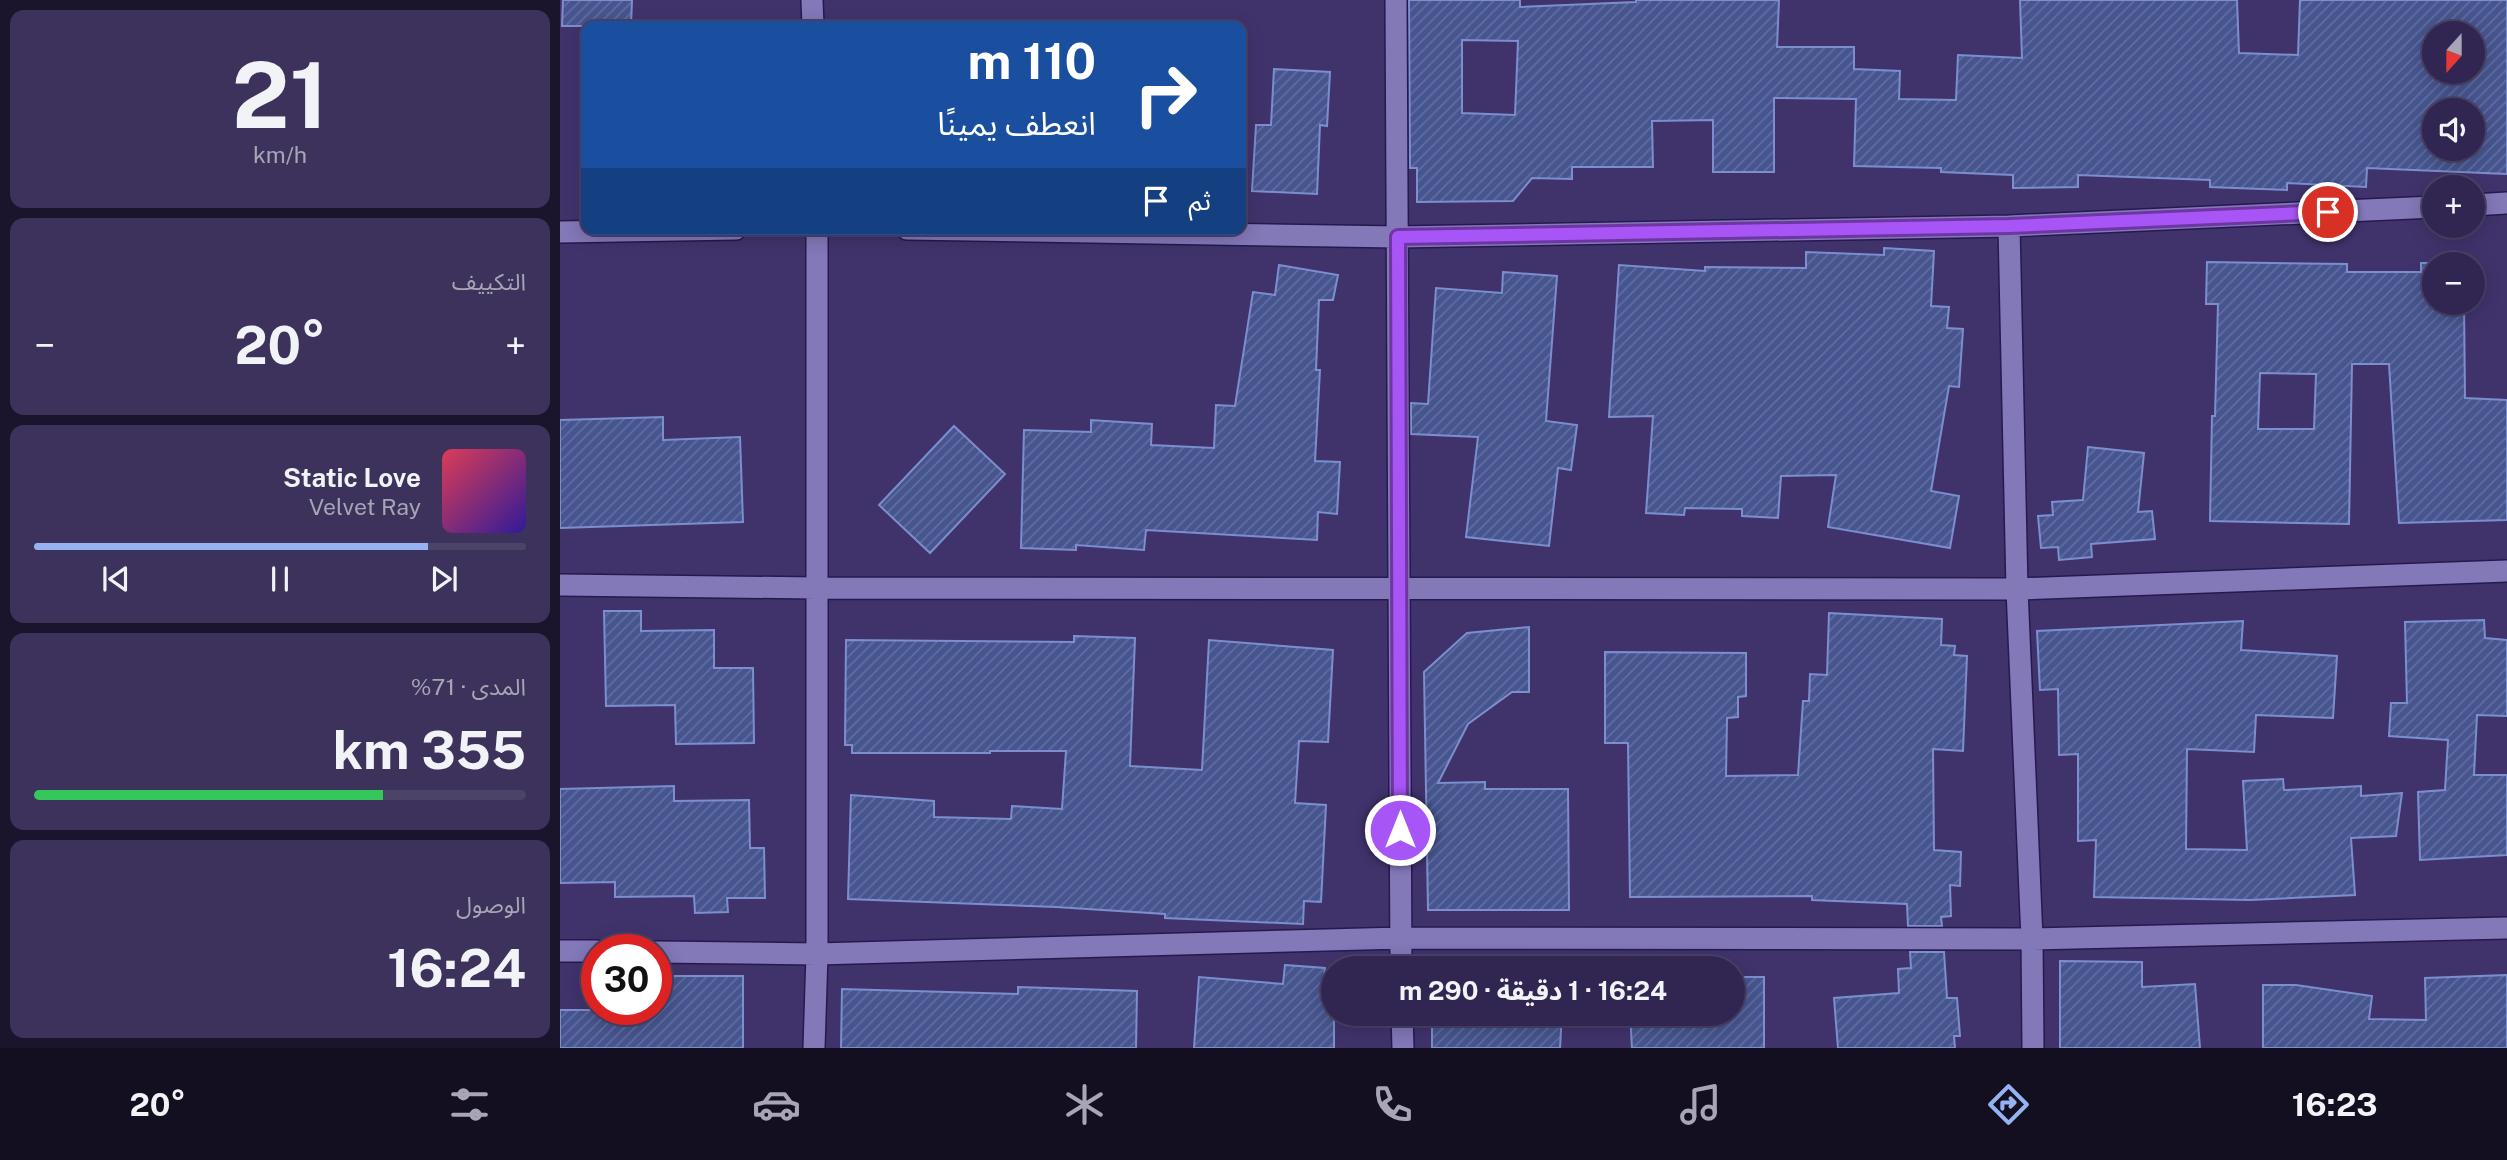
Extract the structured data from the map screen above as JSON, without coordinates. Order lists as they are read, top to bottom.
{
  "north": "bottom",
  "page": {
    "tile": [
      ["21", "km/h"],
      "التكييف",
      ["المدى · 71%", "355 km"],
      ["الوصول", "16:24"]
    ],
    "map_buttons": ["+", "−"],
    "turn": ["110 m", "انعطف يمينًا"],
    "then": "ثم",
    "heat": ["−", "20°", "+"],
    "song": ["Static Love", "Velvet Ray"],
    "limit": "30",
    "trip": "16:24 · 1 دقيقة · 290 m",
    "tabs": ["16:23", "20°"]
  }
}
